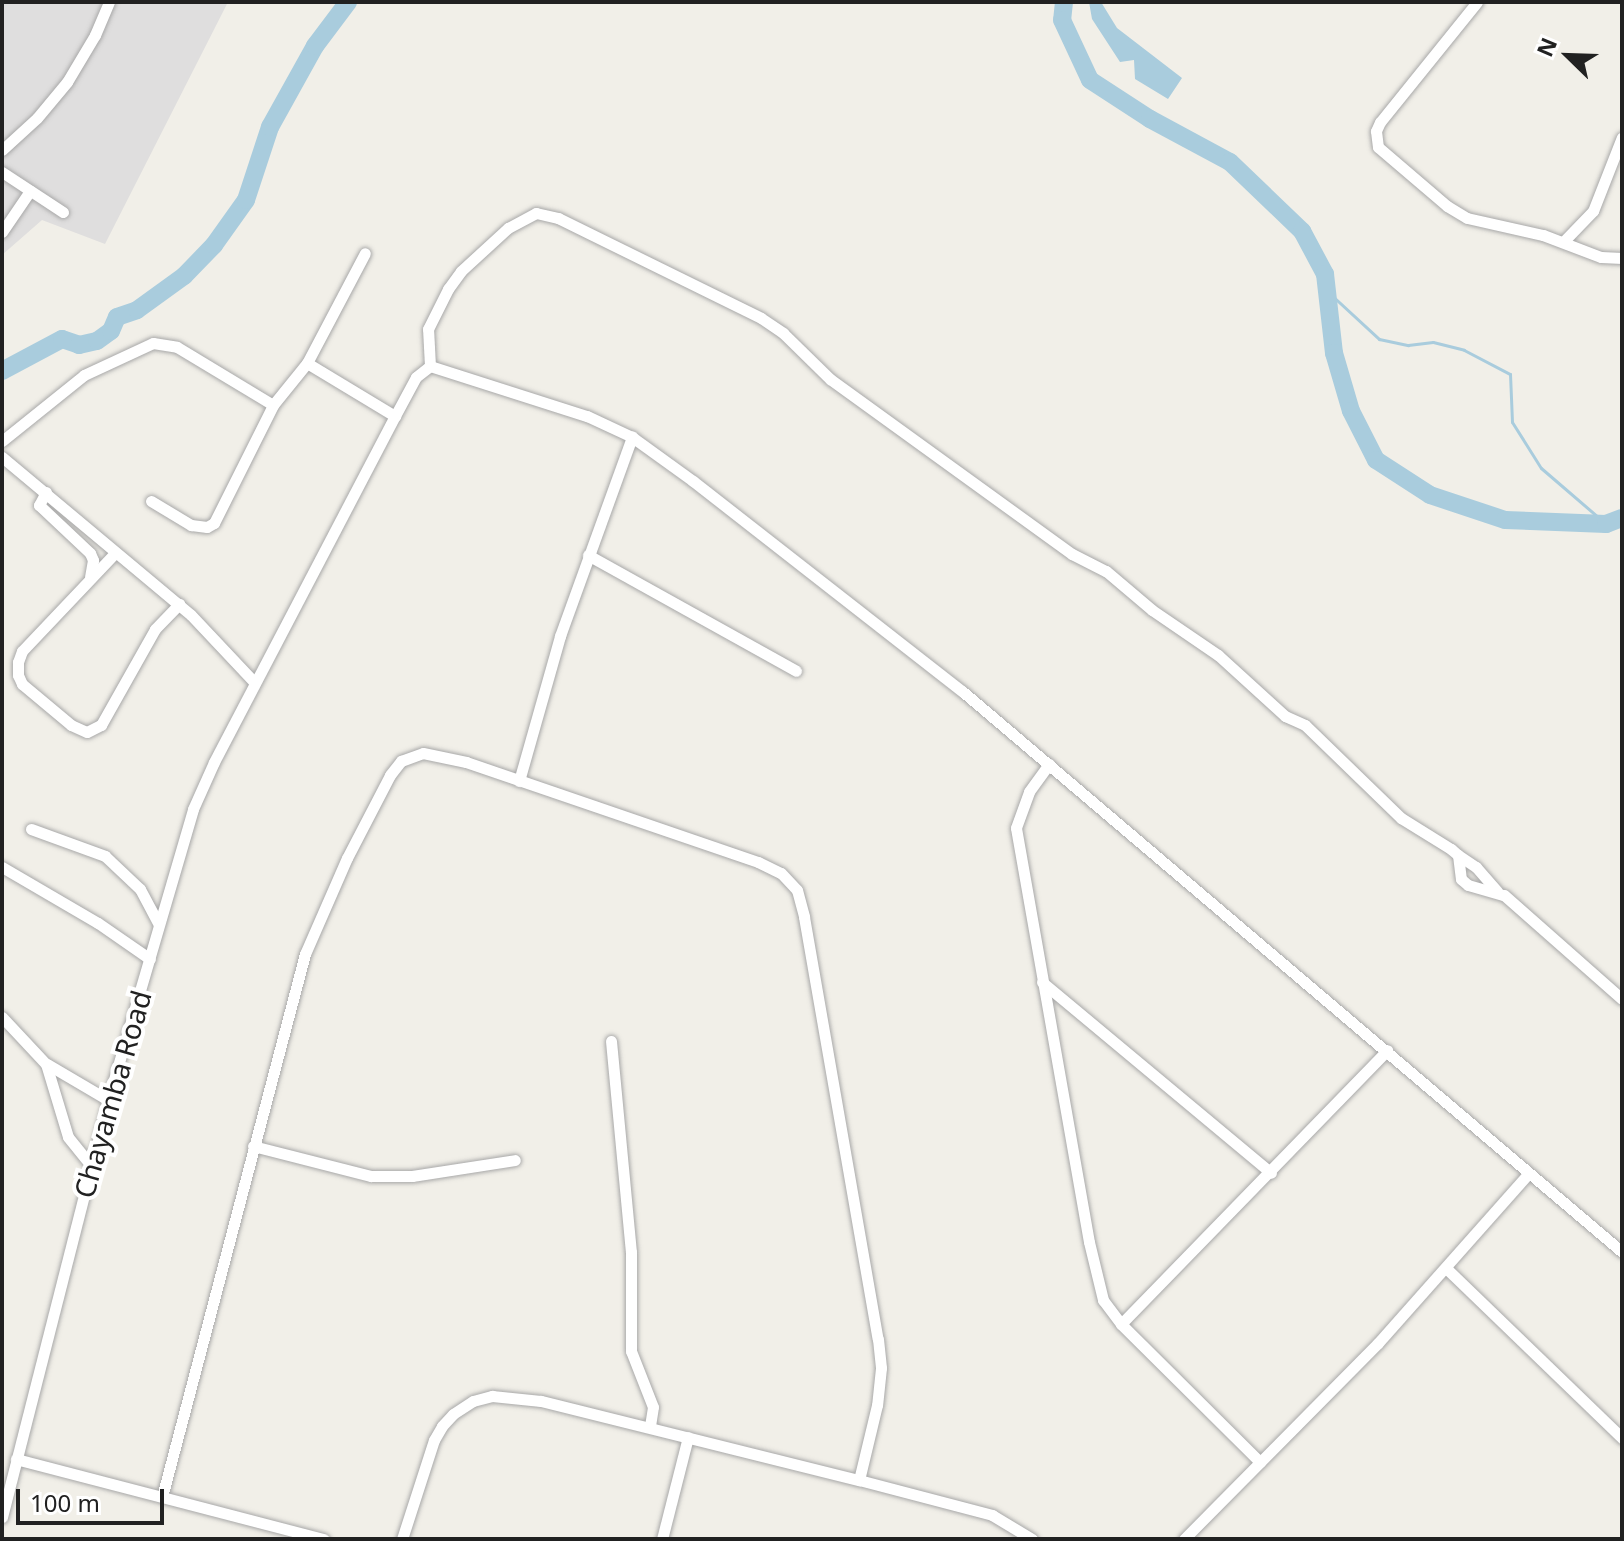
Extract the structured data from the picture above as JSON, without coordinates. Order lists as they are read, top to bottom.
{
  "streets": {
    "street": ["Chayamba Road"]
  },
  "scale_bar": "100 m",
  "north": "top left"
}
